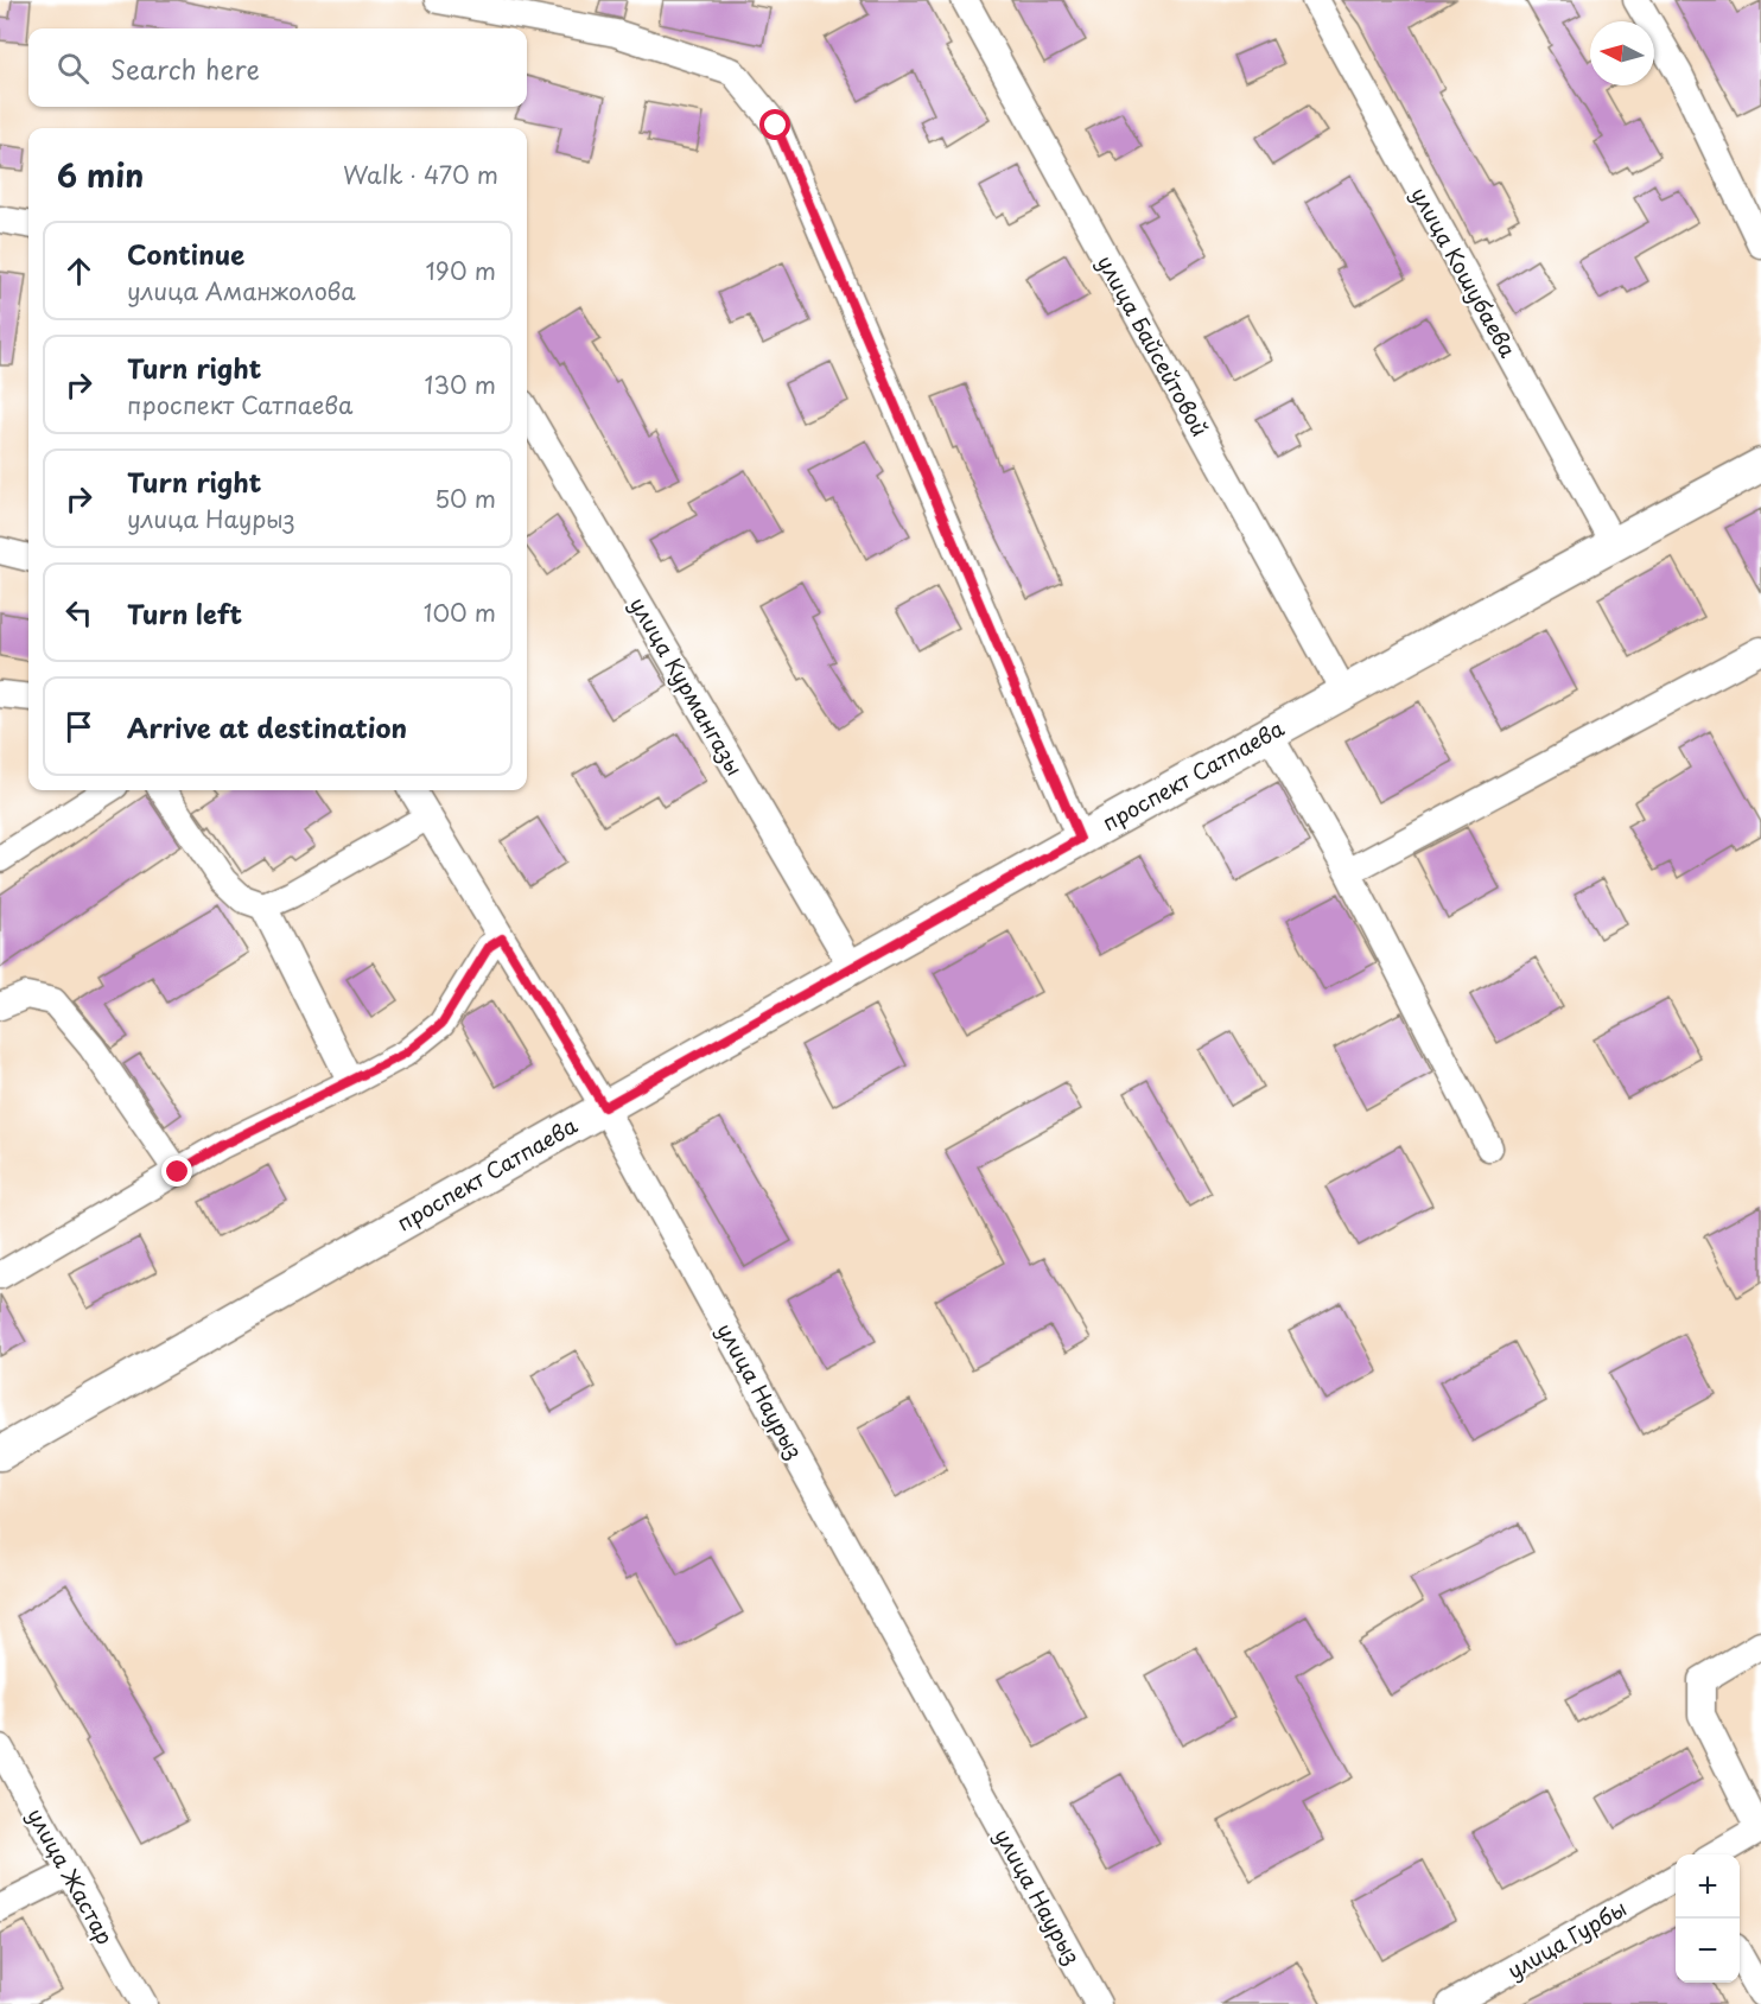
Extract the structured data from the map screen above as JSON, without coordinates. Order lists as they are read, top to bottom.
{
  "streets": {
    "street": [
      "улица Кошубаева",
      "улица Байсейтовой",
      "улица Курмангазы",
      "проспект Сатпаева",
      "улица Наурыз",
      "улица Жастар",
      "улица Гурбы"
    ]
  },
  "crossings": [
    ["улица Кошубаева", "проспект Сатпаева"],
    ["улица Байсейтовой", "проспект Сатпаева"],
    ["улица Курмангазы", "проспект Сатпаева"],
    ["проспект Сатпаева", "улица Наурыз"]
  ],
  "north": "left",
  "page": {
    "search": "Search here",
    "heading": ["6 min", "Walk · 470 m"],
    "list": [
      ["Continue", "улица Аманжолова", "190 m"],
      ["Turn right", "проспект Сатпаева", "130 m"],
      ["Turn right", "улица Наурыз", "50 m"],
      ["Turn left", "100 m"],
      "Arrive at destination"
    ],
    "map_buttons": ["+", "−"]
  }
}
